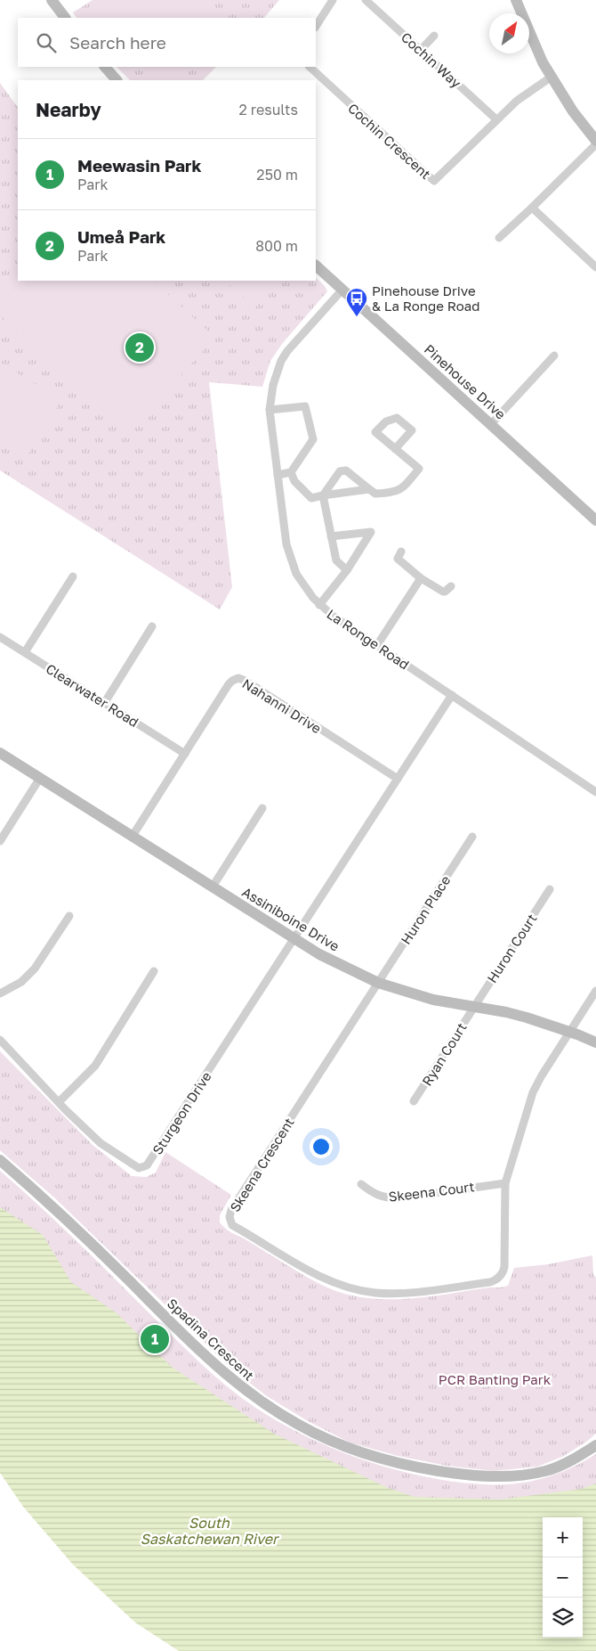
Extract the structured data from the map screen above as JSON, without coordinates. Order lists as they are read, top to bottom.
{
  "streets": {
    "street": [
      "Cochin Way",
      "Cochin Crescent",
      "Pinehouse Drive",
      "La Ronge Road",
      "Clearwater Road",
      "Nahanni Drive",
      "Huron Place",
      "Assiniboine Drive",
      "Huron Court",
      "Ryan Court",
      "Sturgeon Drive",
      "Skeena Crescent",
      "Skeena Court",
      "Spadina Crescent"
    ]
  },
  "crossings": [
    ["Cochin Way", "Cochin Crescent"],
    ["Pinehouse Drive", "La Ronge Road"],
    ["Clearwater Road", "Nahanni Drive"],
    ["Nahanni Drive", "Assiniboine Drive"],
    ["Huron Place", "Assiniboine Drive"],
    ["Huron Place", "Skeena Crescent"],
    ["Assiniboine Drive", "Huron Court"],
    ["Assiniboine Drive", "Ryan Court"],
    ["Assiniboine Drive", "Sturgeon Drive"],
    ["Assiniboine Drive", "Skeena Crescent"],
    ["Huron Court", "Ryan Court"],
    ["Skeena Crescent", "Skeena Court"]
  ],
  "water": ["South Saskatchewan River"],
  "parks": ["PCR Banting Park"],
  "places": {
    "bus stop": ["Pinehouse Drive & La Ronge Road"]
  },
  "north": "top right",
  "page": {
    "search": "Search here",
    "heading": ["Nearby", "2 results"],
    "list": [
      {
        "mark": "1",
        "name": "Meewasin Park",
        "note": "Park",
        "value": "250 m"
      },
      {
        "mark": "2",
        "name": "Umeå Park",
        "note": "Park",
        "value": "800 m"
      }
    ],
    "pins": ["2", "1"],
    "map_buttons": ["+", "−"]
  }
}
